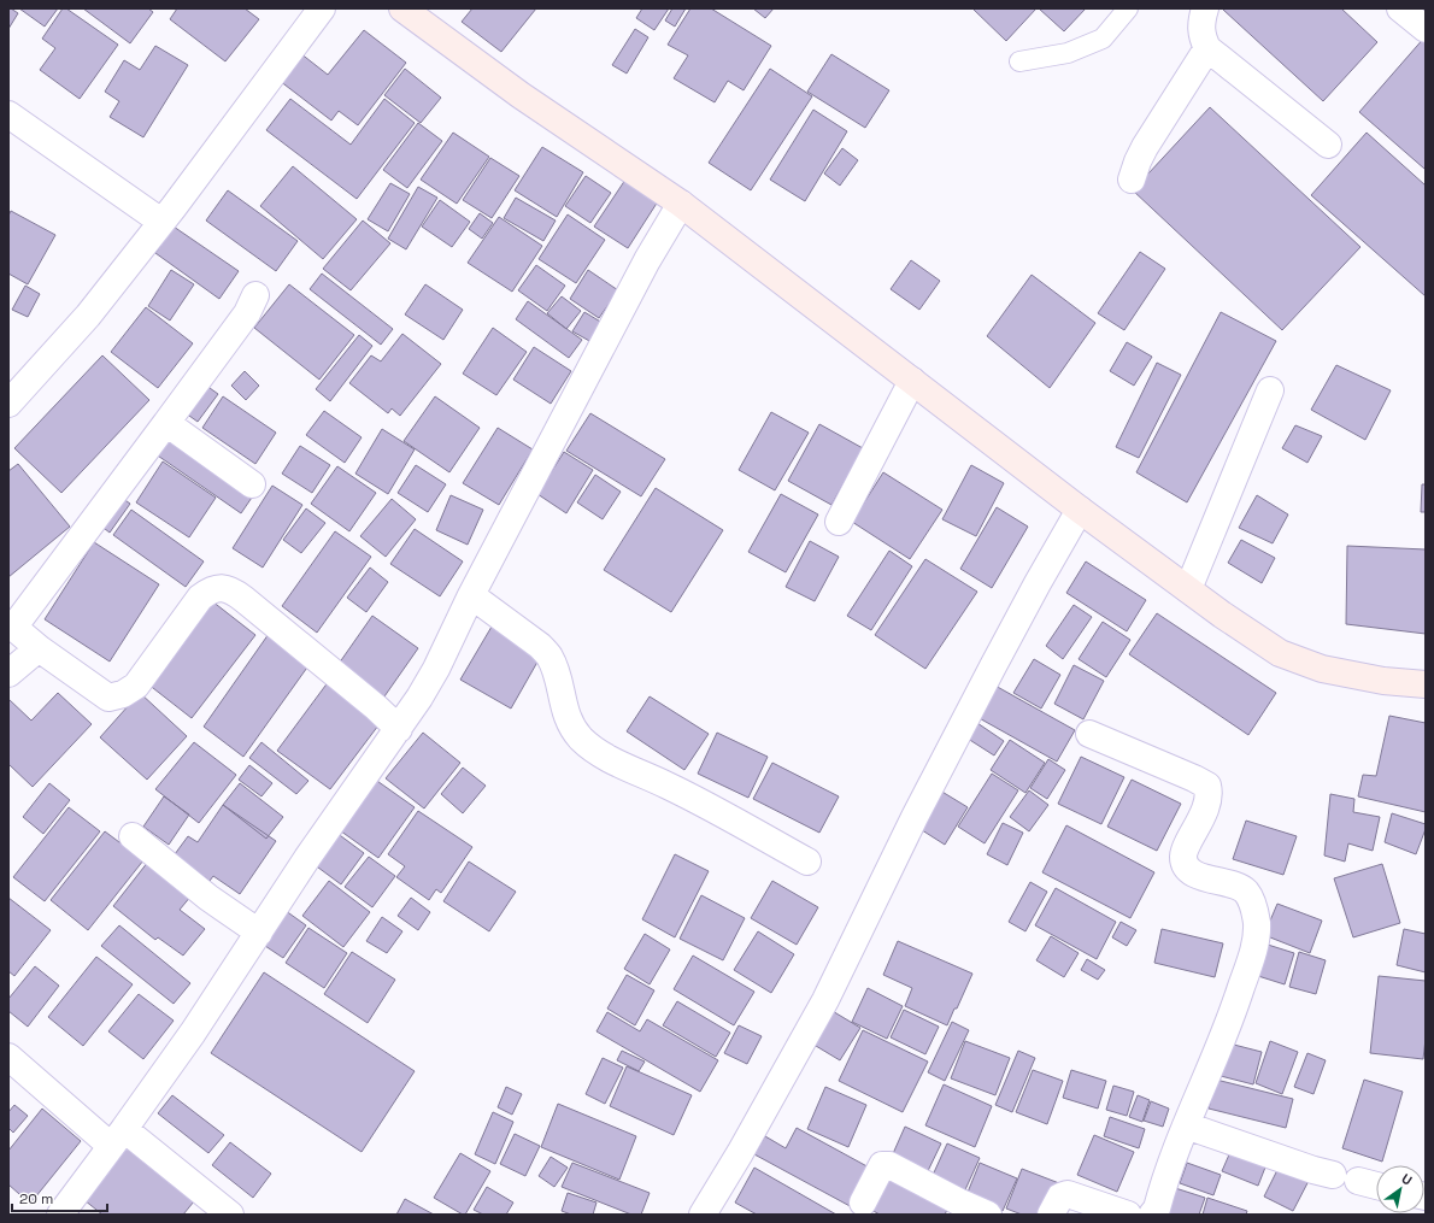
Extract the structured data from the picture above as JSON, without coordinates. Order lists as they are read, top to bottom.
{
  "scale_bar": "20 m",
  "north": "top right"
}
